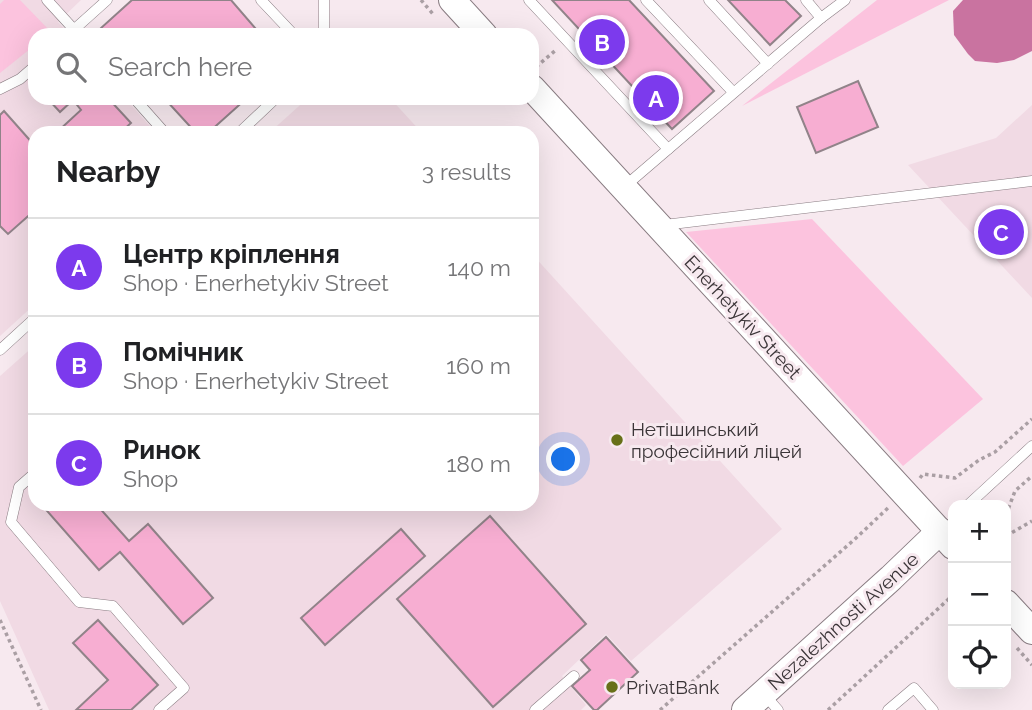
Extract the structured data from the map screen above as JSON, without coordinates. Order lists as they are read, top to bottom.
{
  "streets": {
    "main road": ["Enerhetykiv Street", "Nezalezhnosti Avenue"]
  },
  "crossings": [
    ["Enerhetykiv Street", "Nezalezhnosti Avenue"]
  ],
  "places": ["Нетішинський професійний ліцей", "PrivatBank"],
  "page": {
    "pins": ["B", "A", "C"],
    "search": "Search here",
    "heading": ["Nearby", "3 results"],
    "list": [
      {
        "mark": "A",
        "name": "Центр кріплення",
        "note": "Shop · Enerhetykiv Street",
        "value": "140 m"
      },
      {
        "mark": "B",
        "name": "Помічник",
        "note": "Shop · Enerhetykiv Street",
        "value": "160 m"
      },
      {
        "mark": "C",
        "name": "Ринок",
        "note": "Shop",
        "value": "180 m"
      }
    ],
    "map_buttons": ["+", "−"]
  }
}
